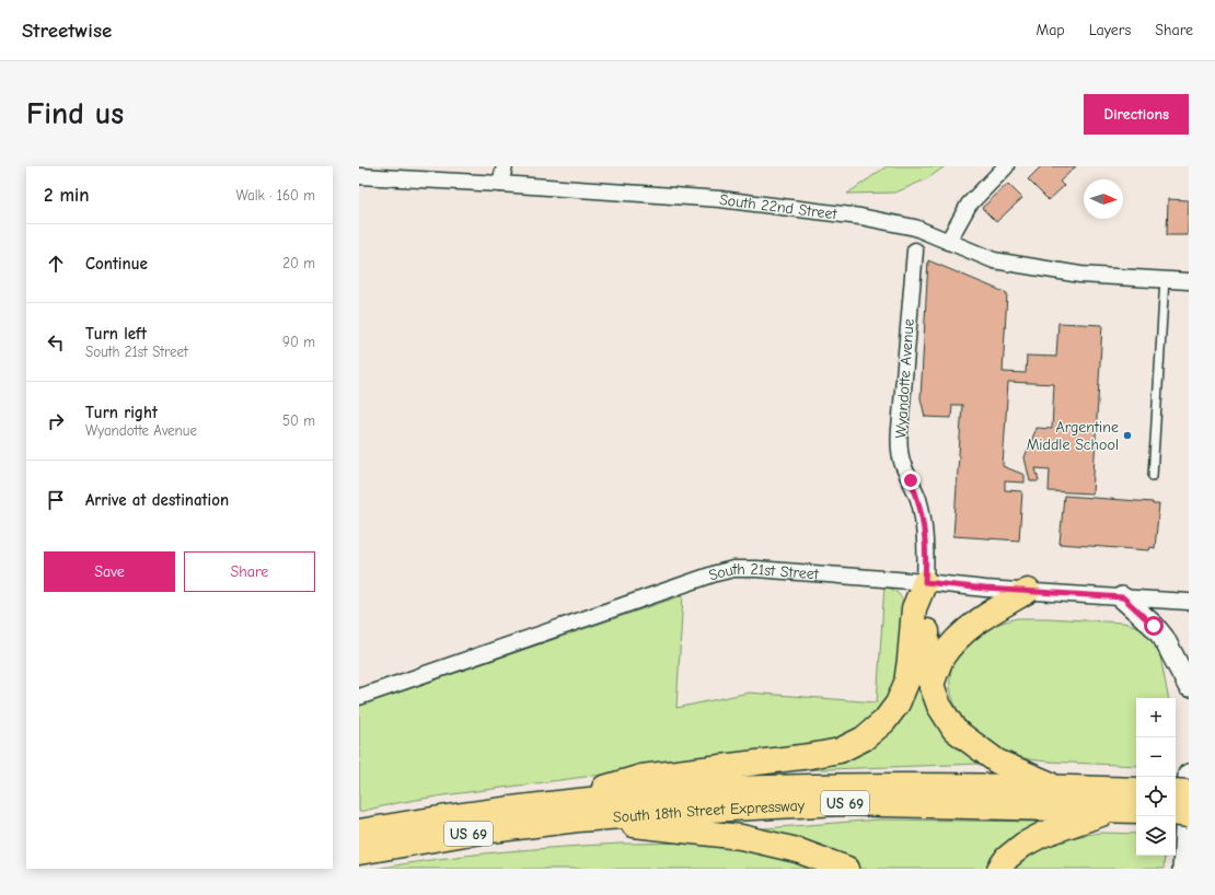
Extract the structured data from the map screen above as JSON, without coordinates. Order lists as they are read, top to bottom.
{
  "streets": {
    "highway": ["US 69", "South 18th Street Expressway"],
    "street": ["South 22nd Street", "Wyandotte Avenue", "South 21st Street"]
  },
  "crossings": [
    ["Wyandotte Avenue", "South 21st Street"]
  ],
  "places": ["Argentine Middle School"],
  "north": "right",
  "page": {
    "header": "Streetwise",
    "nav": ["Map", "Layers", "Share"],
    "buttons": [
      "Directions",
      ["Save", "Share"]
    ],
    "title": "Find us",
    "heading": ["2 min", "Walk · 160 m"],
    "list": [
      ["Continue", "20 m"],
      ["Turn left", "South 21st Street", "90 m"],
      ["Turn right", "Wyandotte Avenue", "50 m"],
      "Arrive at destination"
    ],
    "map_buttons": ["+", "−"]
  }
}
